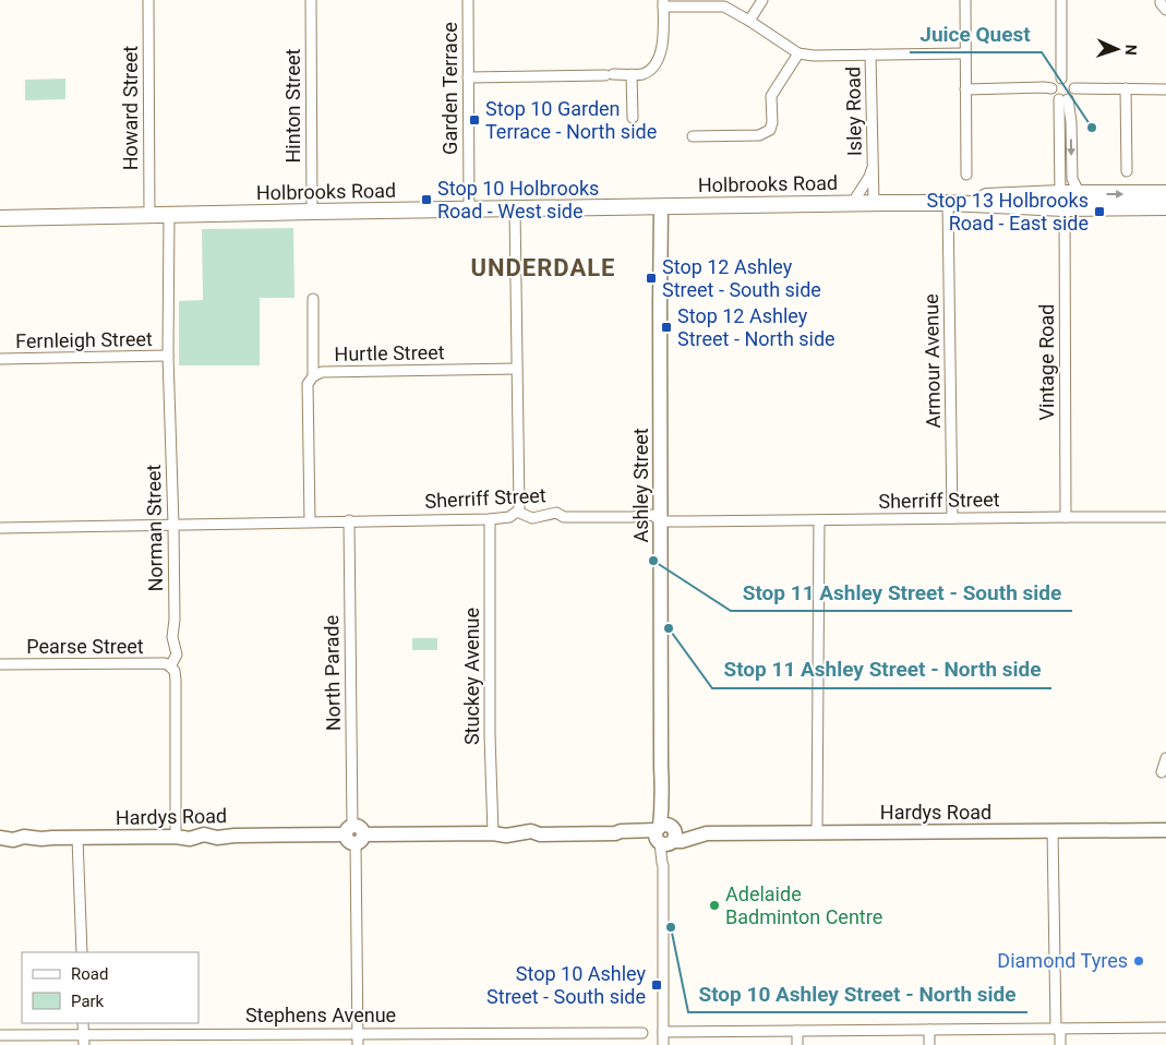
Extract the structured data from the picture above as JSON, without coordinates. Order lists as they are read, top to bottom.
{
  "streets": {
    "main road": ["Holbrooks Road"],
    "street": [
      "Garden Terrace",
      "Hinton Street",
      "Howard Street",
      "Isley Road",
      "Fernleigh Street",
      "Hurtle Street",
      "Armour Avenue",
      "Vintage Road",
      "Ashley Street",
      "Sherriff Street",
      "Norman Street",
      "Pearse Street",
      "North Parade",
      "Stuckey Avenue",
      "Hardys Road",
      "Stephens Avenue"
    ]
  },
  "crossings": [
    ["Garden Terrace", "Holbrooks Road"],
    ["Hinton Street", "Holbrooks Road"],
    ["Howard Street", "Holbrooks Road"],
    ["Isley Road", "Holbrooks Road"],
    ["Holbrooks Road", "Armour Avenue"],
    ["Holbrooks Road", "Vintage Road"],
    ["Holbrooks Road", "Ashley Street"],
    ["Holbrooks Road", "Norman Street"],
    ["Fernleigh Street", "Norman Street"],
    ["Hurtle Street", "Sherriff Street"],
    ["Armour Avenue", "Sherriff Street"],
    ["Vintage Road", "Sherriff Street"],
    ["Ashley Street", "Sherriff Street"],
    ["Ashley Street", "Hardys Road"],
    ["Sherriff Street", "Norman Street"],
    ["Sherriff Street", "North Parade"],
    ["Sherriff Street", "Stuckey Avenue"],
    ["Norman Street", "Pearse Street"],
    ["Norman Street", "Hardys Road"],
    ["North Parade", "Hardys Road"],
    ["North Parade", "Stephens Avenue"],
    ["Stuckey Avenue", "Hardys Road"]
  ],
  "districts": ["UNDERDALE"],
  "places": {
    "transit": [
      "Stop 10 Garden Terrace - North side",
      "Stop 10 Holbrooks Road - West side",
      "Stop 13 Holbrooks Road - East side",
      "Stop 12 Ashley Street - South side",
      "Stop 12 Ashley Street - North side",
      "Stop 10 Ashley Street - South side"
    ],
    "other": [
      "Juice Quest",
      "Stop 11 Ashley Street - South side",
      "Stop 11 Ashley Street - North side",
      "Adelaide Badminton Centre",
      "Stop 10 Ashley Street - North side",
      "Diamond Tyres"
    ]
  },
  "legend": ["Road", "Park"],
  "north": "right"
}
